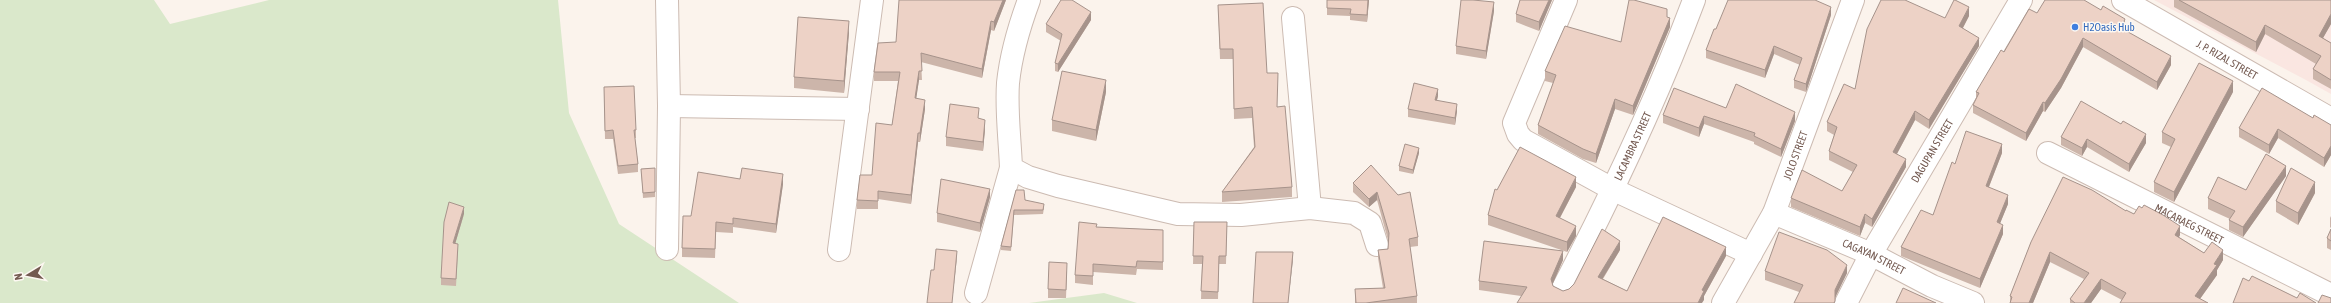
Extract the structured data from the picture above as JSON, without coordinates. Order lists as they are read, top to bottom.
{
  "streets": {
    "street": [
      "J. P. RIZAL STREET",
      "LACAMBRA STREET",
      "DAGUPAN STREET",
      "JOLO STREET",
      "MACARAEG STREET",
      "CAGAYAN STREET"
    ]
  },
  "crossings": [
    ["DAGUPAN STREET", "CAGAYAN STREET"],
    ["JOLO STREET", "CAGAYAN STREET"]
  ],
  "places": ["H2Oasis Hub"],
  "north": "left"
}
